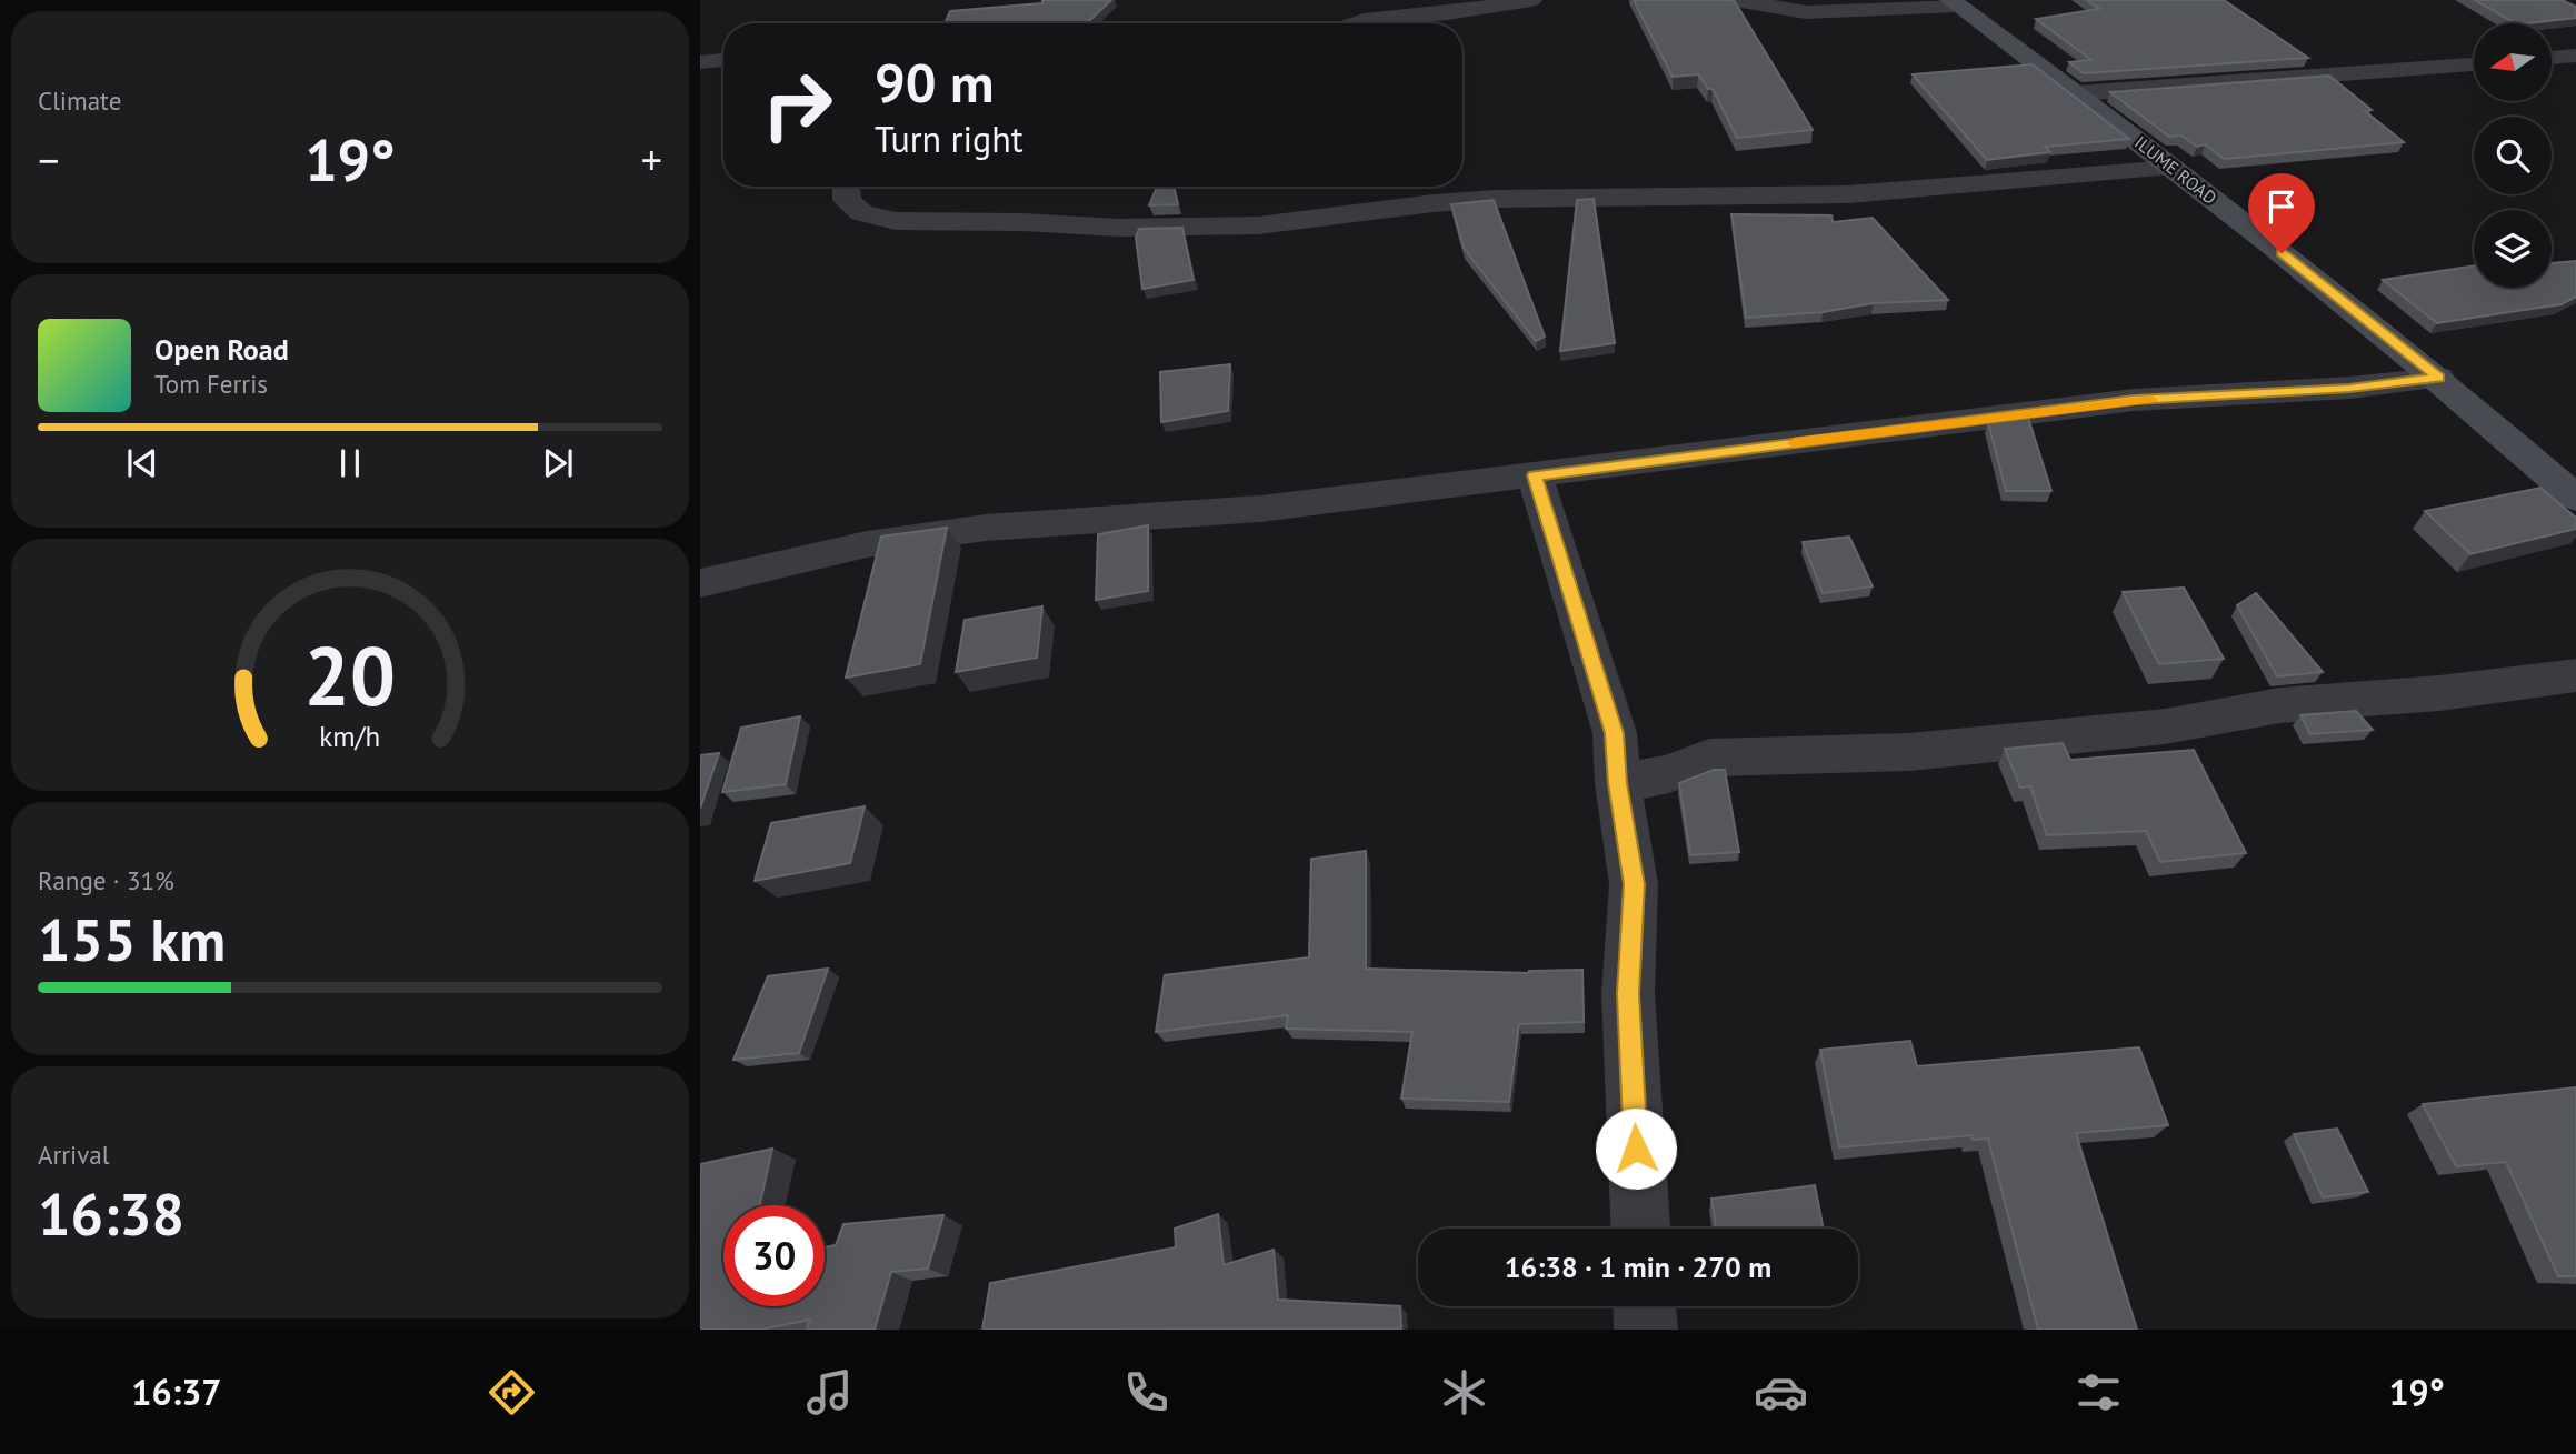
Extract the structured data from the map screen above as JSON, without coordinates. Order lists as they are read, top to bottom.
{
  "streets": {
    "street": ["ILUME ROAD"]
  },
  "north": "left",
  "page": {
    "tile": [
      "Climate",
      ["Range · 31%", "155 km"],
      ["Arrival", "16:38"]
    ],
    "turn": ["90 m", "Turn right"],
    "heat": ["−", "19°", "+"],
    "song": ["Open Road", "Tom Ferris"],
    "limit": "30",
    "trip": "16:38 · 1 min · 270 m",
    "tabs": ["16:37", "19°"],
    "gauge": ["20", "km/h"]
  }
}
